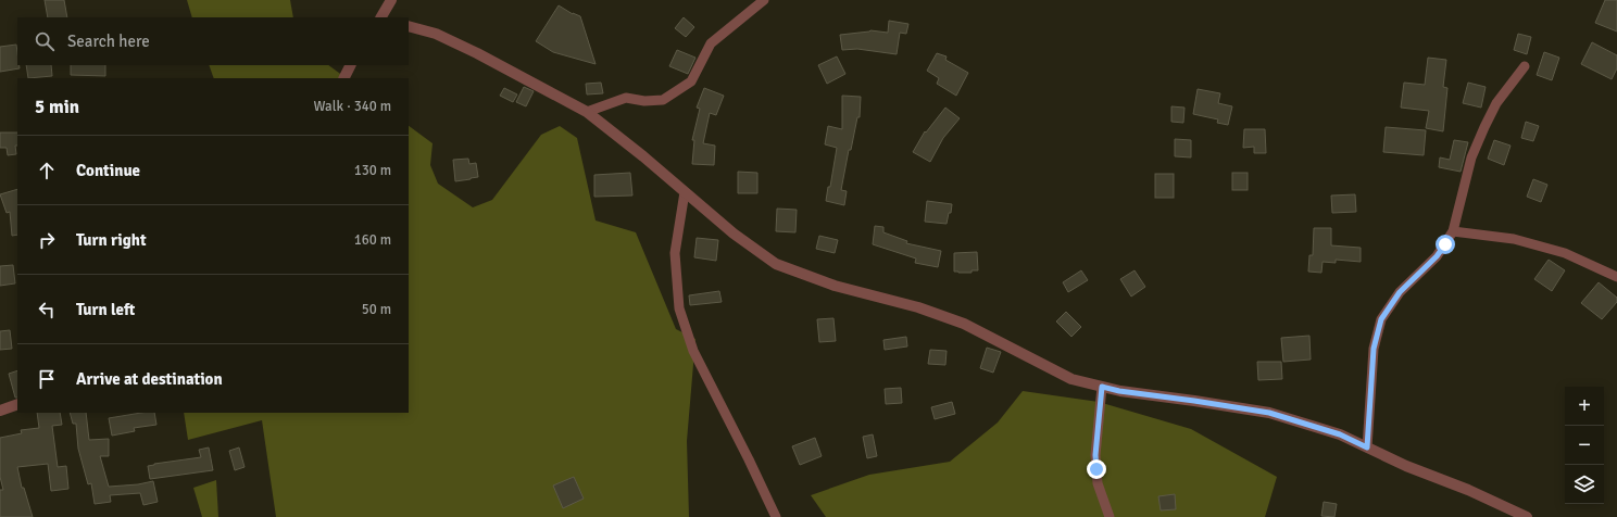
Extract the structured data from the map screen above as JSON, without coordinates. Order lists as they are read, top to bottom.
{
  "page": {
    "search": "Search here",
    "heading": ["5 min", "Walk · 340 m"],
    "list": [
      ["Continue", "130 m"],
      ["Turn right", "160 m"],
      ["Turn left", "50 m"],
      "Arrive at destination"
    ],
    "map_buttons": ["+", "−"]
  }
}
